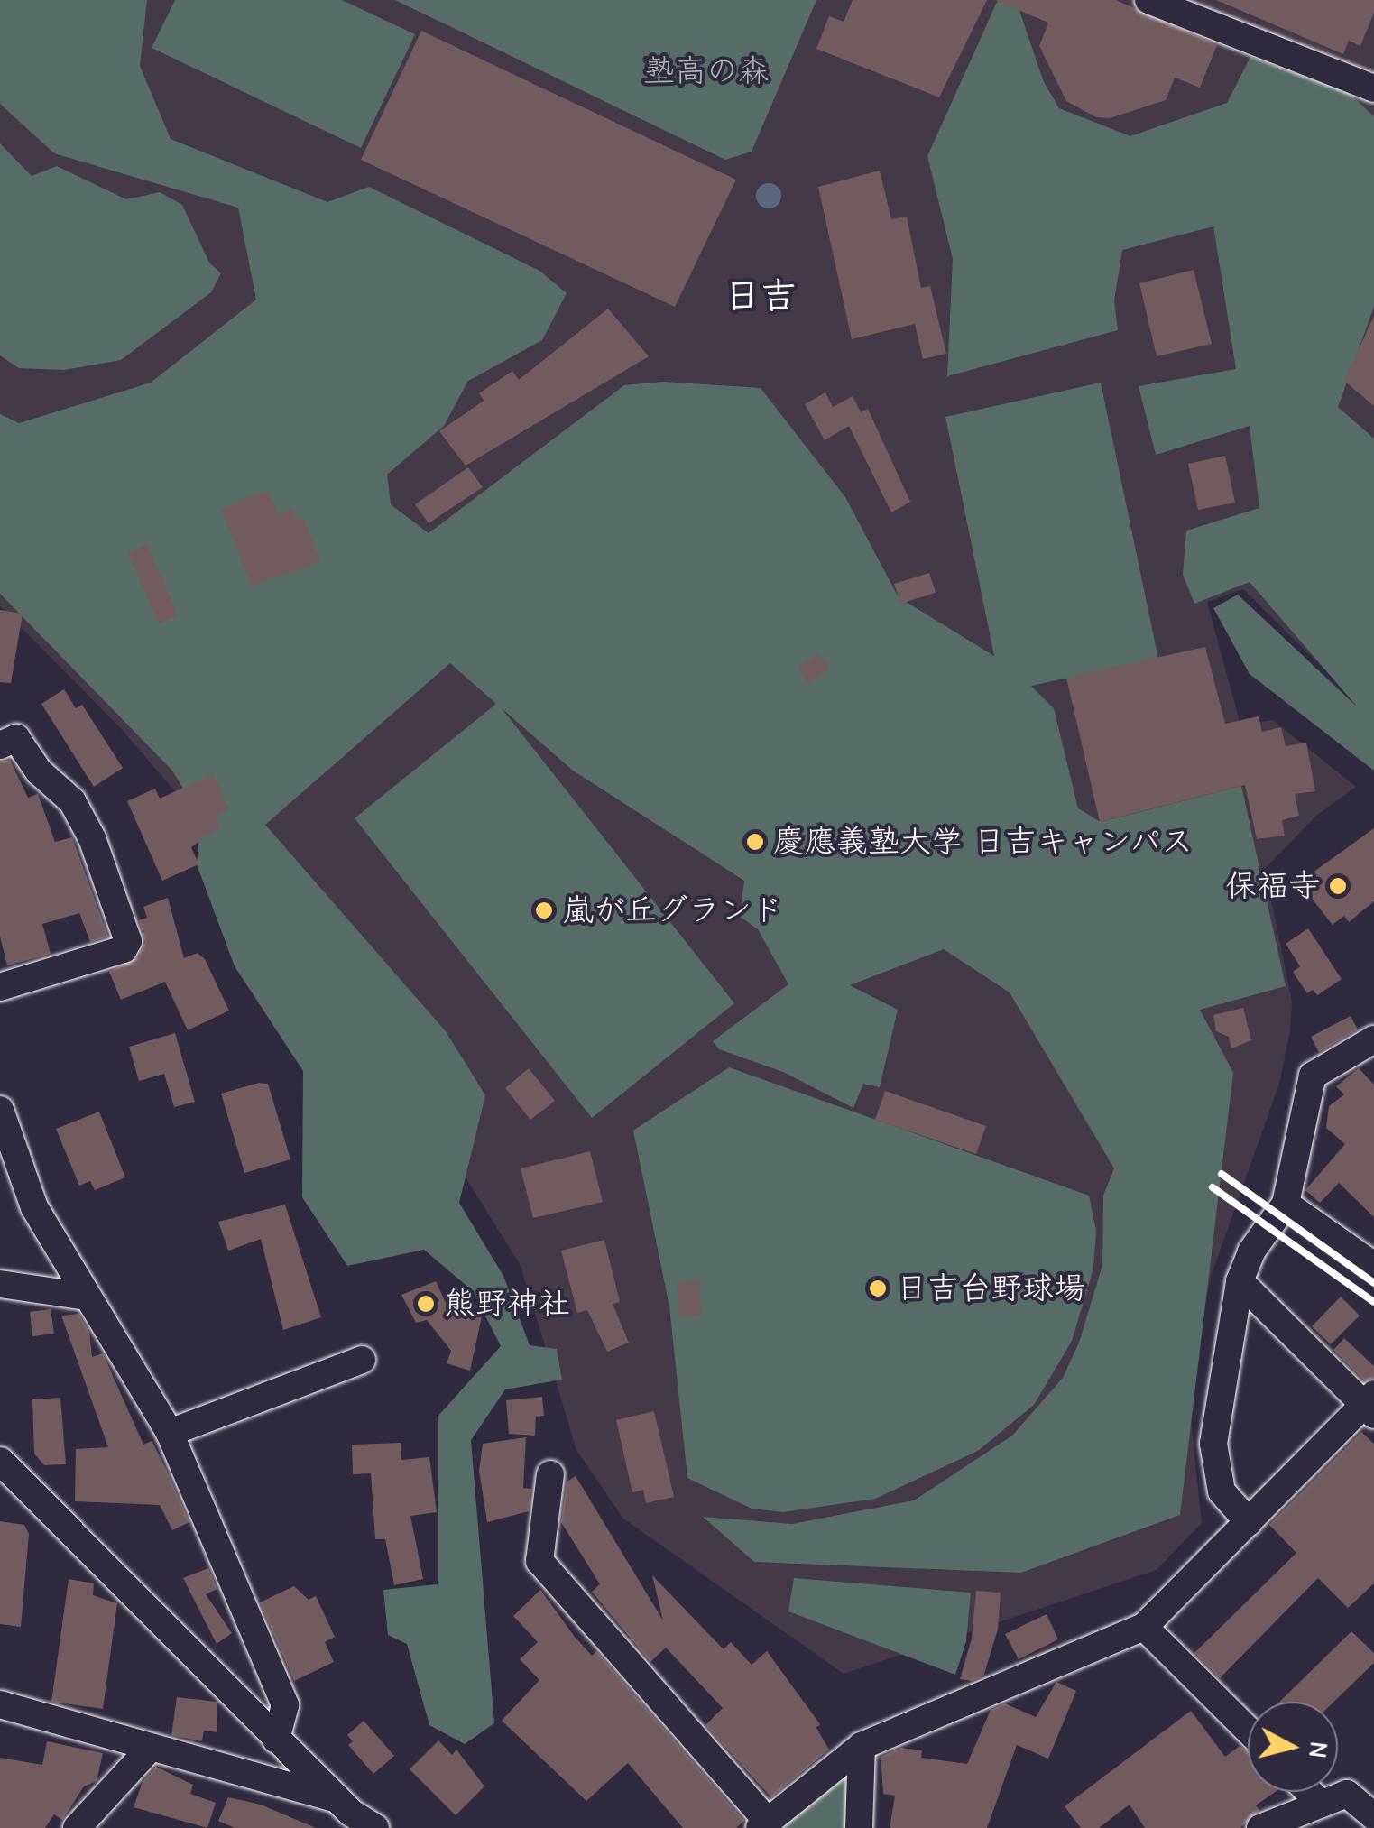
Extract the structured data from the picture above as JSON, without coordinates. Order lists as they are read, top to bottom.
{
  "districts": ["日吉"],
  "parks": ["塾高の森"],
  "places": [
    "慶應義塾大学 日吉キャンパス",
    "保福寺",
    "嵐が丘グランド",
    "日吉台野球場",
    "熊野神社"
  ],
  "north": "right"
}
